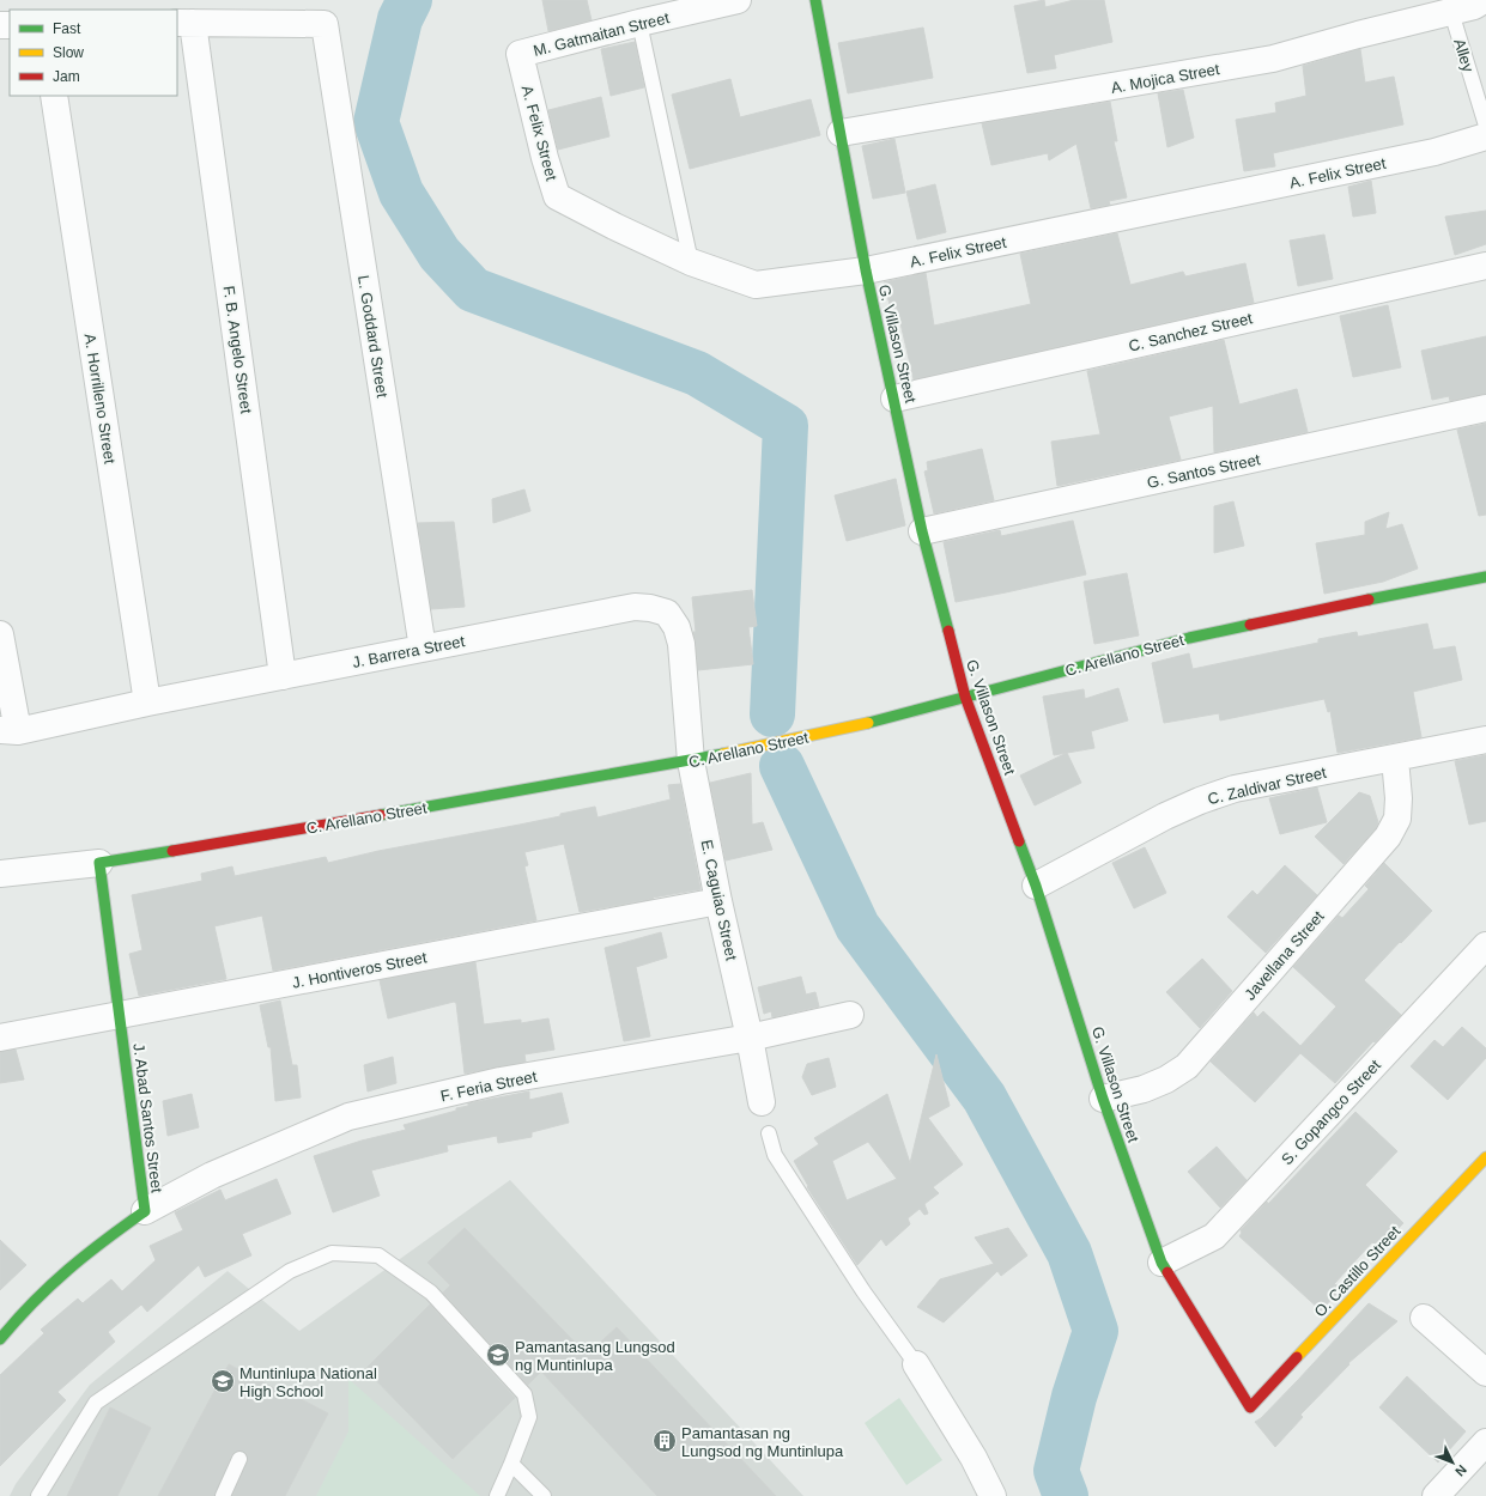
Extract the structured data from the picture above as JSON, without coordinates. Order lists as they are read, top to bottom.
{
  "streets": {
    "street": [
      "M. Gatmaitan Street",
      "A. Mojica Street",
      "A. Felix Street",
      "C. Sanchez Street",
      "L. Goddard Street",
      "G. Villason Street",
      "F. B. Angelo Street",
      "A. Horrilleno Street",
      "G. Santos Street",
      "J. Barrera Street",
      "C. Arellano Street",
      "C. Zaldivar Street",
      "E. Caguiao Street",
      "Javellana Street",
      "J. Hontiveros Street",
      "F. Feria Street",
      "S. Gopangco Street",
      "J. Abad Santos Street",
      "O. Castillo Street"
    ],
    "lane": ["Alley"]
  },
  "crossings": [
    ["M. Gatmaitan Street", "A. Felix Street"],
    ["Alley", "A. Mojica Street"],
    ["A. Mojica Street", "G. Villason Street"],
    ["A. Felix Street", "G. Villason Street"],
    ["C. Sanchez Street", "G. Villason Street"],
    ["L. Goddard Street", "F. B. Angelo Street"],
    ["L. Goddard Street", "J. Barrera Street"],
    ["G. Villason Street", "G. Santos Street"],
    ["G. Villason Street", "C. Arellano Street"],
    ["G. Villason Street", "C. Zaldivar Street"],
    ["G. Villason Street", "Javellana Street"],
    ["G. Villason Street", "S. Gopangco Street"],
    ["G. Villason Street", "O. Castillo Street"],
    ["F. B. Angelo Street", "J. Barrera Street"],
    ["A. Horrilleno Street", "J. Barrera Street"],
    ["J. Barrera Street", "C. Arellano Street"],
    ["J. Barrera Street", "E. Caguiao Street"],
    ["C. Arellano Street", "E. Caguiao Street"],
    ["C. Arellano Street", "J. Abad Santos Street"],
    ["C. Zaldivar Street", "Javellana Street"],
    ["E. Caguiao Street", "J. Hontiveros Street"],
    ["E. Caguiao Street", "F. Feria Street"],
    ["J. Hontiveros Street", "J. Abad Santos Street"],
    ["F. Feria Street", "J. Abad Santos Street"]
  ],
  "places": {
    "school or university": ["Pamantasang Lungsod ng Muntinlupa", "Muntinlupa National High School"],
    "building": ["Pamantasan ng Lungsod ng Muntinlupa"]
  },
  "legend": ["Fast", "Slow", "Jam"],
  "north": "bottom right"
}
